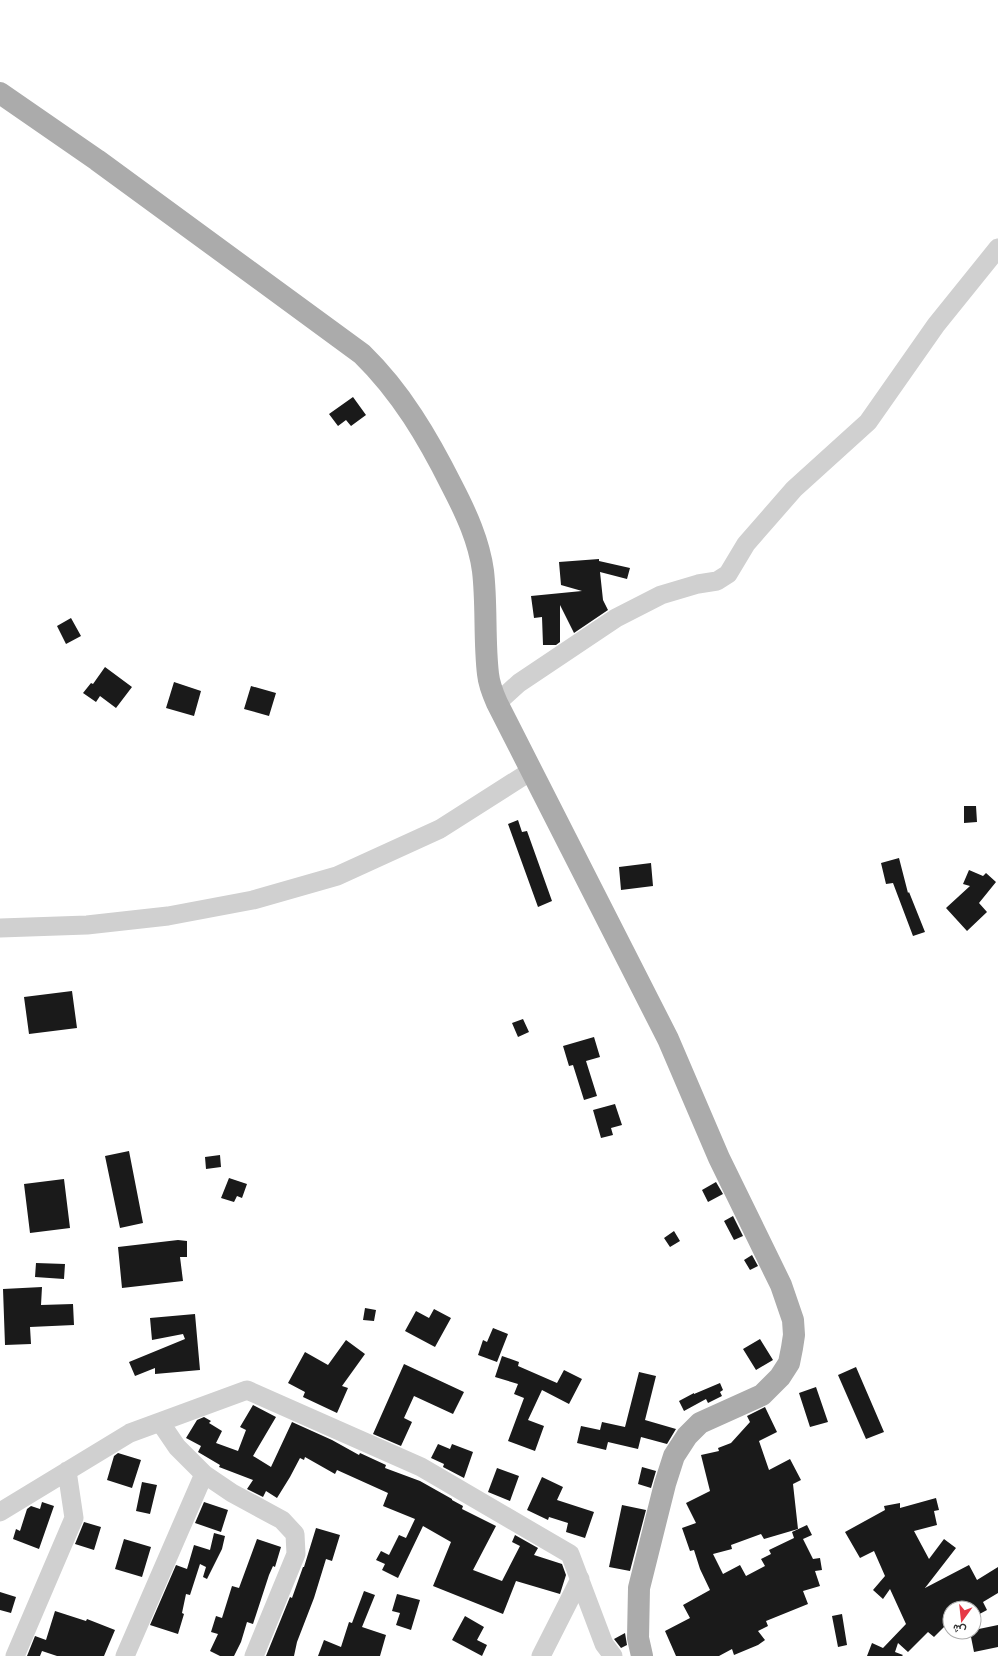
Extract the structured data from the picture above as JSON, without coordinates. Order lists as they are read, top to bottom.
{
  "north": "bottom"
}
